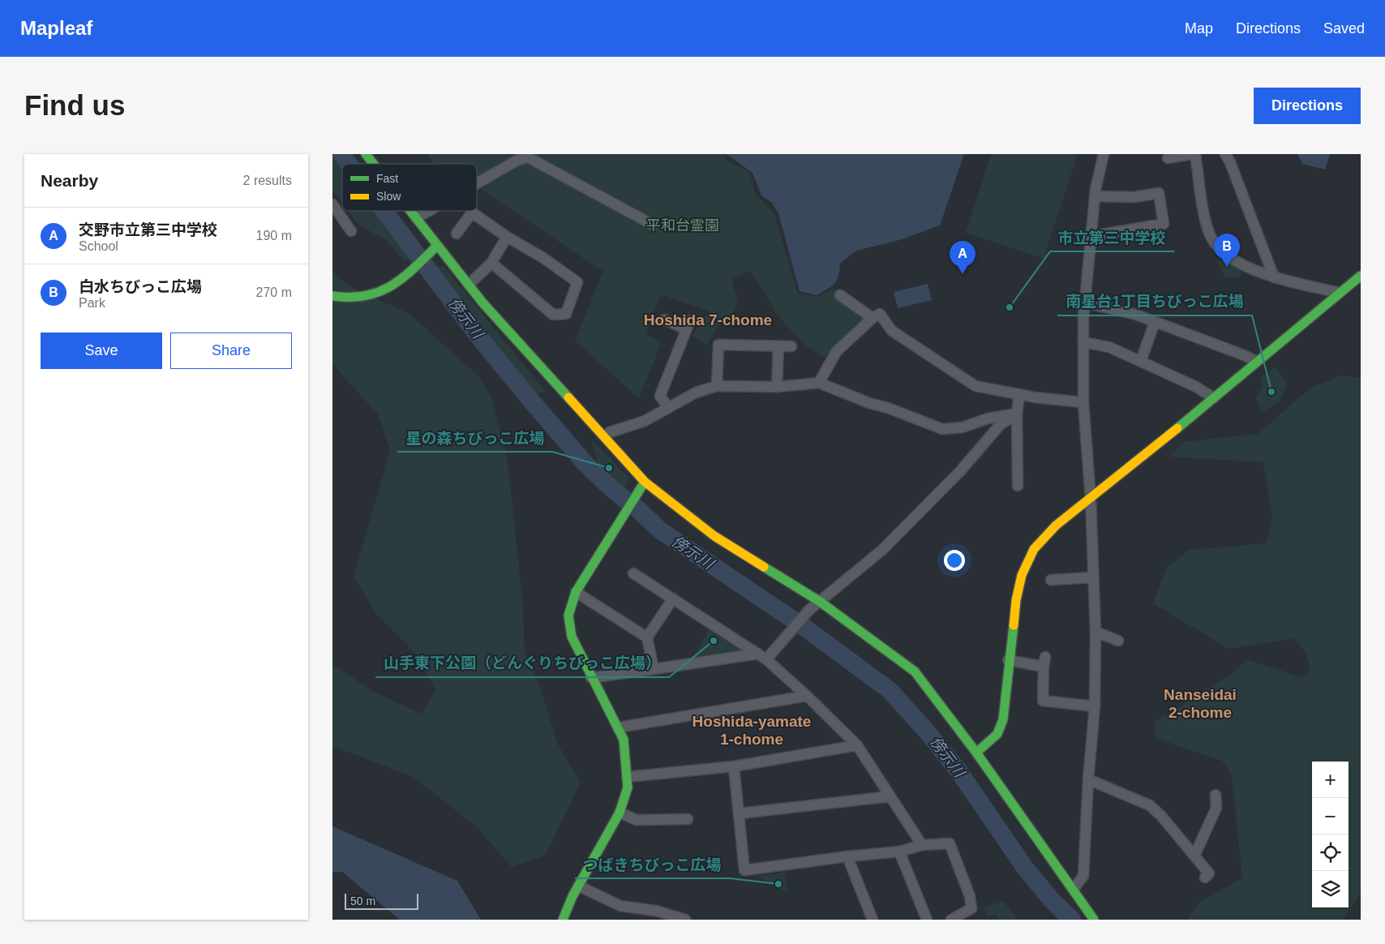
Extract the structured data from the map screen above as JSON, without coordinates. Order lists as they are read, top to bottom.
{
  "districts": ["Hoshida 7-chome", "Nanseidai 2-chome", "Hoshida-yamate 1-chome"],
  "water": ["傍示川"],
  "parks": ["平和台霊園"],
  "places": [
    "市立第三中学校",
    "南星台1丁目ちびっこ広場",
    "星の森ちびっこ広場",
    "山手東下公園（どんぐりちびっこ広場）",
    "つばきちびっこ広場"
  ],
  "legend": ["Fast", "Slow"],
  "scale_bar": "50 m",
  "page": {
    "header": "Mapleaf",
    "nav": ["Map", "Directions", "Saved"],
    "buttons": [
      "Directions",
      ["Save", "Share"]
    ],
    "title": "Find us",
    "heading": ["Nearby", "2 results"],
    "list": [
      {
        "mark": "A",
        "name": "交野市立第三中学校",
        "note": "School",
        "value": "190 m"
      },
      {
        "mark": "B",
        "name": "白水ちびっこ広場",
        "note": "Park",
        "value": "270 m"
      }
    ],
    "pins": ["B", "A"],
    "map_buttons": ["+", "−"],
    "scale": "50 m"
  }
}
